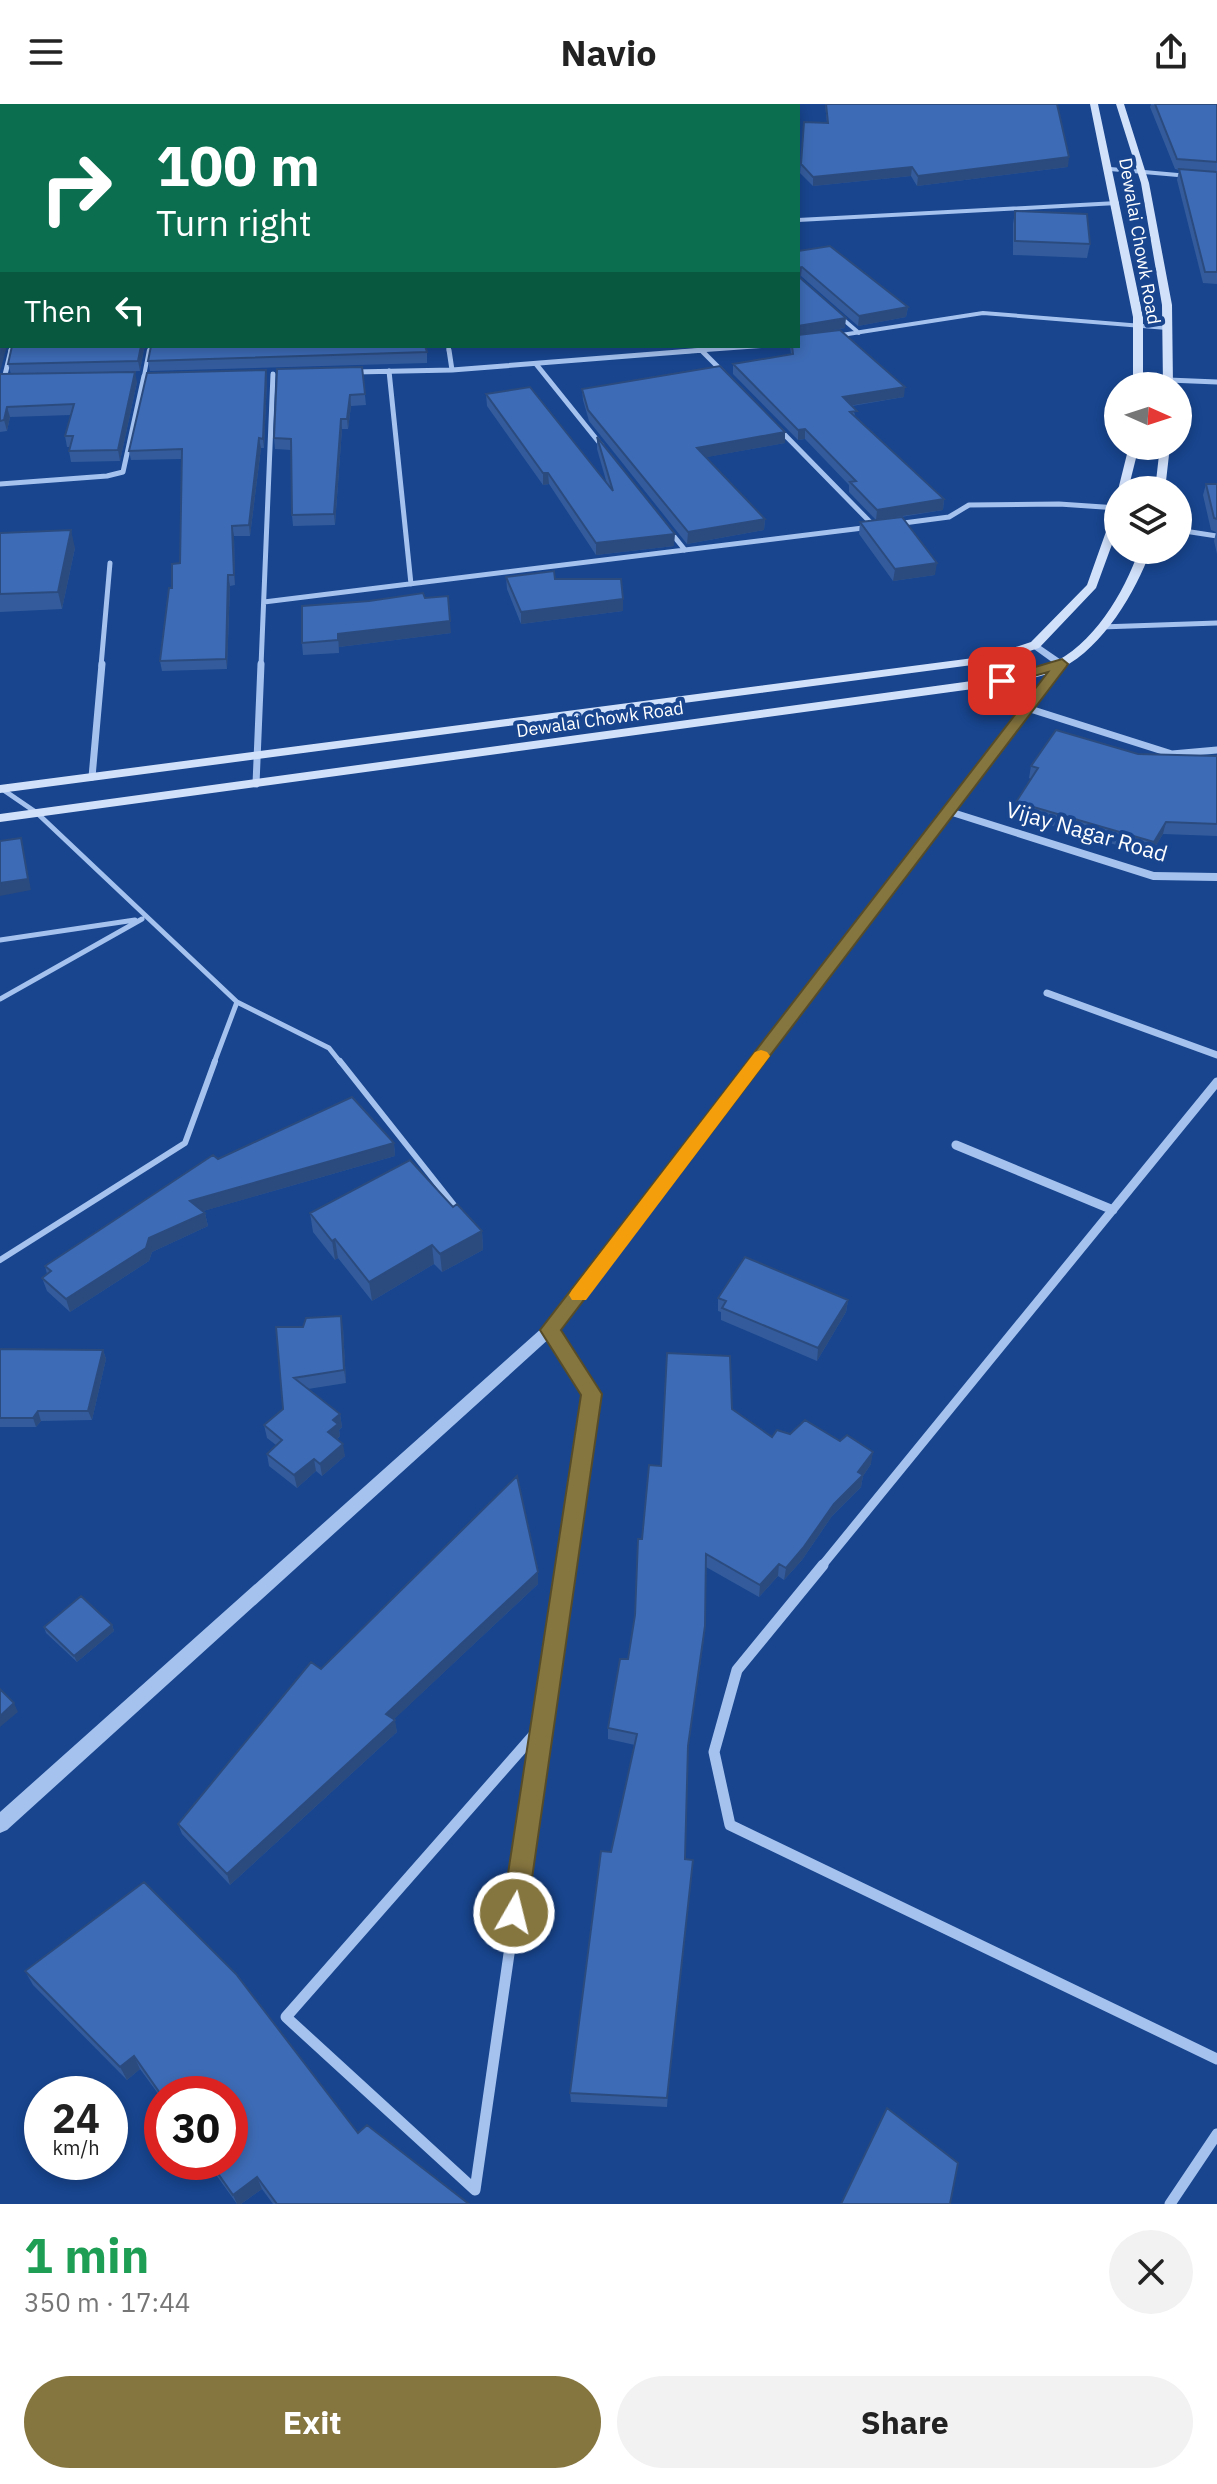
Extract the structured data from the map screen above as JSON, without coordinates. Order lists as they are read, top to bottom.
{
  "streets": {
    "main road": ["Dewalai Chowk Road"],
    "street": ["Vijay Nagar Road"]
  },
  "north": "right",
  "page": {
    "header": "Navio",
    "turn": ["100 m", "Turn right"],
    "then": "Then",
    "speed": "24 km/h",
    "limit": "30",
    "heading": ["1 min", "350 m · 17:44"],
    "buttons": ["Exit", "Share"]
  }
}
